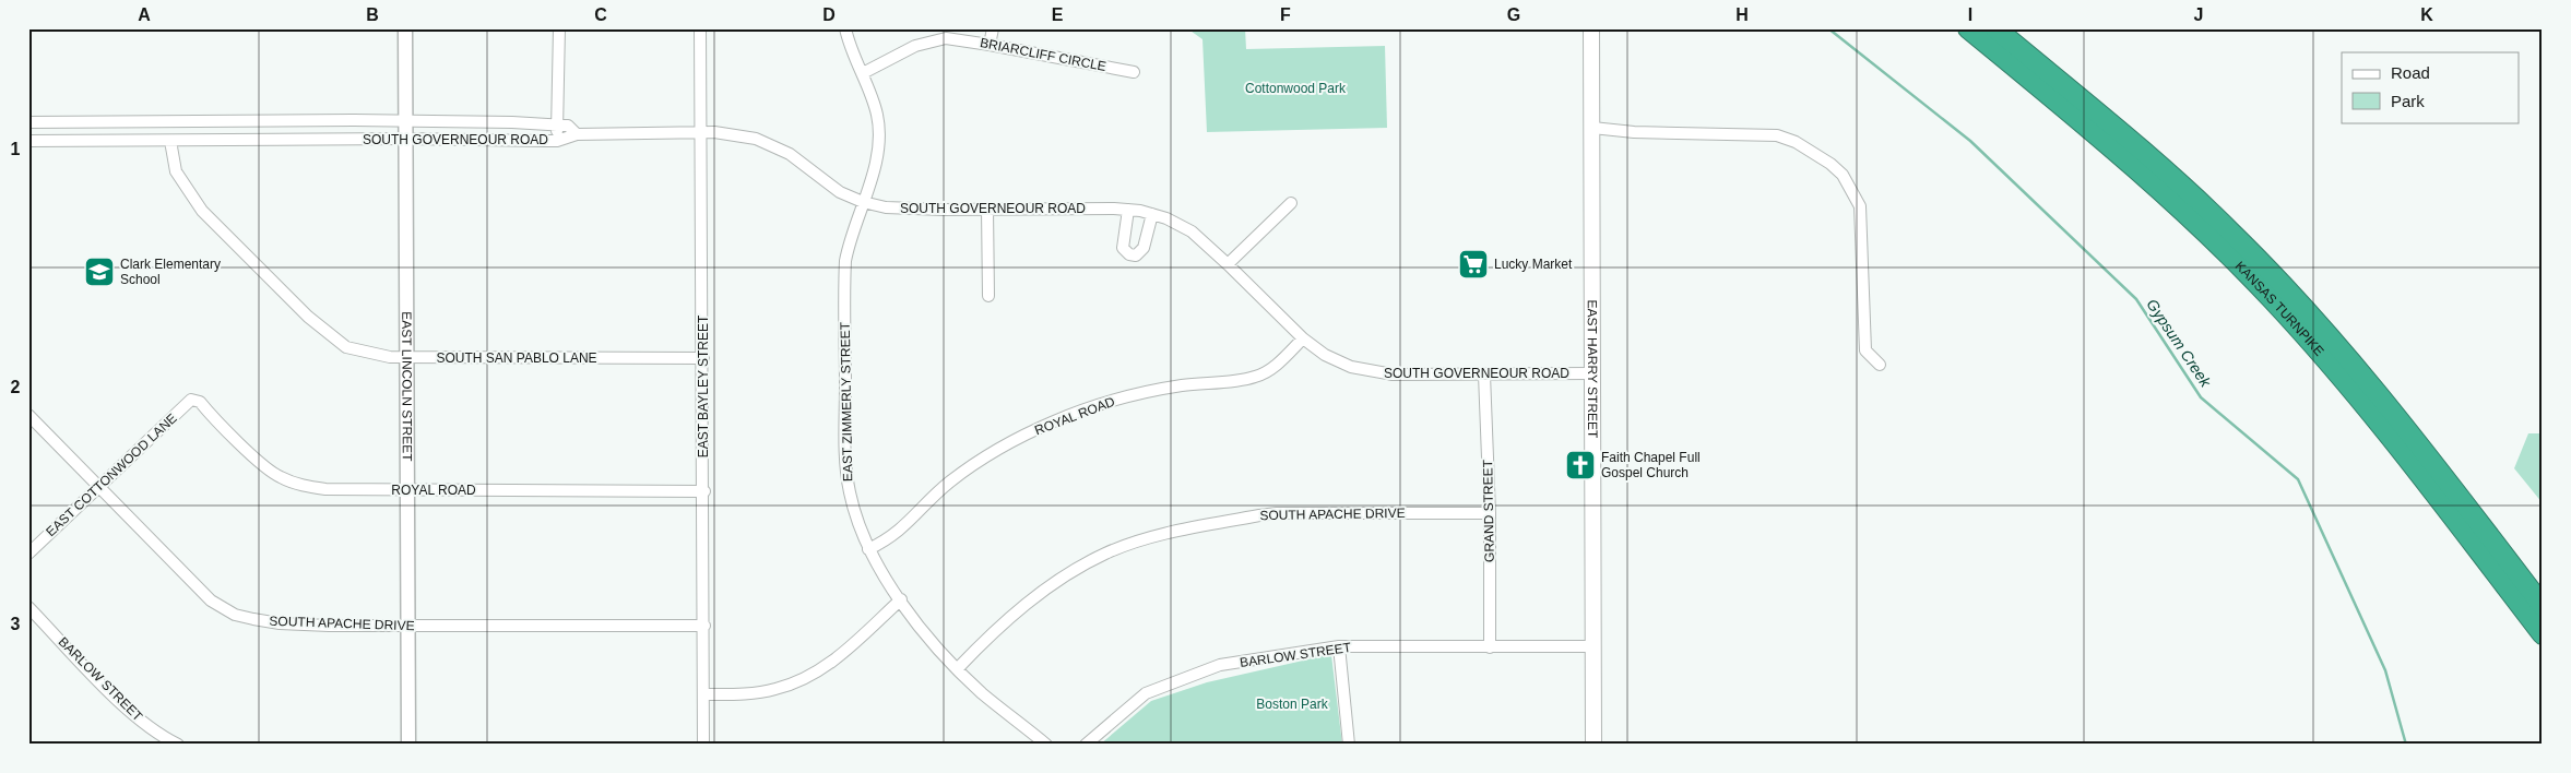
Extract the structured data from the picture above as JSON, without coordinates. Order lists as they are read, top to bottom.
{
  "streets": {
    "highway": ["KANSAS TURNPIKE"],
    "main road": ["EAST HARRY STREET"],
    "street": [
      "BRIARCLIFF CIRCLE",
      "SOUTH GOVERNEOUR ROAD",
      "SOUTH SAN PABLO LANE",
      "EAST LINCOLN STREET",
      "EAST BAYLEY STREET",
      "EAST ZIMMERLY STREET",
      "ROYAL ROAD",
      "EAST COTTONWOOD LANE",
      "GRAND STREET",
      "SOUTH APACHE DRIVE",
      "BARLOW STREET"
    ]
  },
  "crossings": [
    ["BRIARCLIFF CIRCLE", "EAST ZIMMERLY STREET"],
    ["SOUTH GOVERNEOUR ROAD", "SOUTH SAN PABLO LANE"],
    ["SOUTH GOVERNEOUR ROAD", "EAST HARRY STREET"],
    ["SOUTH GOVERNEOUR ROAD", "EAST LINCOLN STREET"],
    ["SOUTH GOVERNEOUR ROAD", "EAST BAYLEY STREET"],
    ["SOUTH GOVERNEOUR ROAD", "EAST ZIMMERLY STREET"],
    ["SOUTH GOVERNEOUR ROAD", "ROYAL ROAD"],
    ["SOUTH GOVERNEOUR ROAD", "GRAND STREET"],
    ["SOUTH SAN PABLO LANE", "EAST LINCOLN STREET"],
    ["SOUTH SAN PABLO LANE", "EAST BAYLEY STREET"],
    ["EAST HARRY STREET", "BARLOW STREET"],
    ["EAST LINCOLN STREET", "ROYAL ROAD"],
    ["EAST LINCOLN STREET", "SOUTH APACHE DRIVE"],
    ["EAST BAYLEY STREET", "ROYAL ROAD"],
    ["EAST BAYLEY STREET", "SOUTH APACHE DRIVE"],
    ["EAST ZIMMERLY STREET", "ROYAL ROAD"],
    ["EAST ZIMMERLY STREET", "SOUTH APACHE DRIVE"],
    ["ROYAL ROAD", "EAST COTTONWOOD LANE"],
    ["EAST COTTONWOOD LANE", "SOUTH APACHE DRIVE"],
    ["GRAND STREET", "SOUTH APACHE DRIVE"],
    ["GRAND STREET", "BARLOW STREET"]
  ],
  "water": ["Gypsum Creek"],
  "parks": ["Cottonwood Park", "Boston Park"],
  "places": {
    "supermarket": ["Lucky Market"],
    "school or university": ["Clark Elementary School"],
    "church": ["Faith Chapel Full Gospel Church"]
  },
  "legend": ["Road", "Park"],
  "grid": {
    "columns": [
      "A",
      "B",
      "C",
      "D",
      "E",
      "F",
      "G",
      "H",
      "I",
      "J",
      "K"
    ],
    "rows": ["1", "2", "3"]
  }
}
